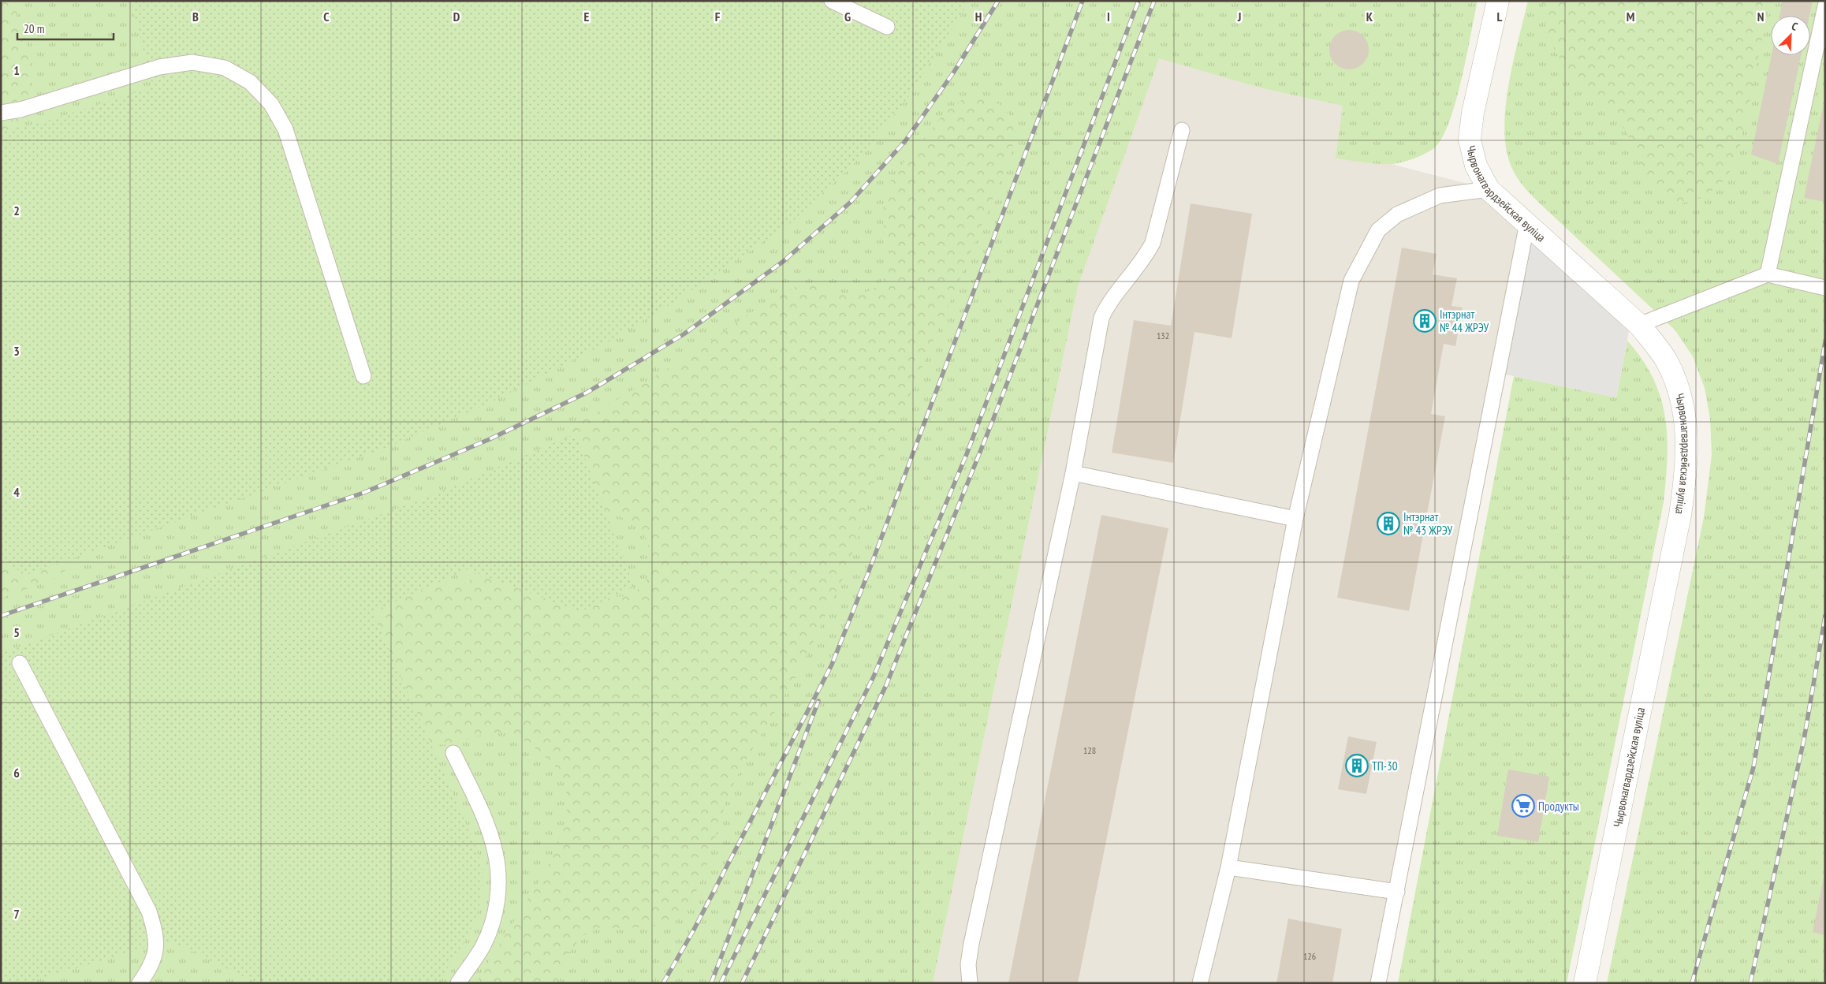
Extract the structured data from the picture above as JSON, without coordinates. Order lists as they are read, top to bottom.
{
  "streets": {
    "street": ["Чырвонагвардзейская вуліца"]
  },
  "places": {
    "building": ["Інтэрнат № 44 ЖРЭУ", "Інтэрнат № 43 ЖРЭУ", "ТП-30"],
    "supermarket": ["Продукты"]
  },
  "house_numbers": ["132", "128", "126"],
  "scale_bar": "20 m",
  "north": "top right",
  "grid": {
    "columns": [
      "B",
      "C",
      "D",
      "E",
      "F",
      "G",
      "H",
      "I",
      "J",
      "K",
      "L",
      "M",
      "N"
    ],
    "rows": [
      "1",
      "2",
      "3",
      "4",
      "5",
      "6",
      "7"
    ]
  }
}
